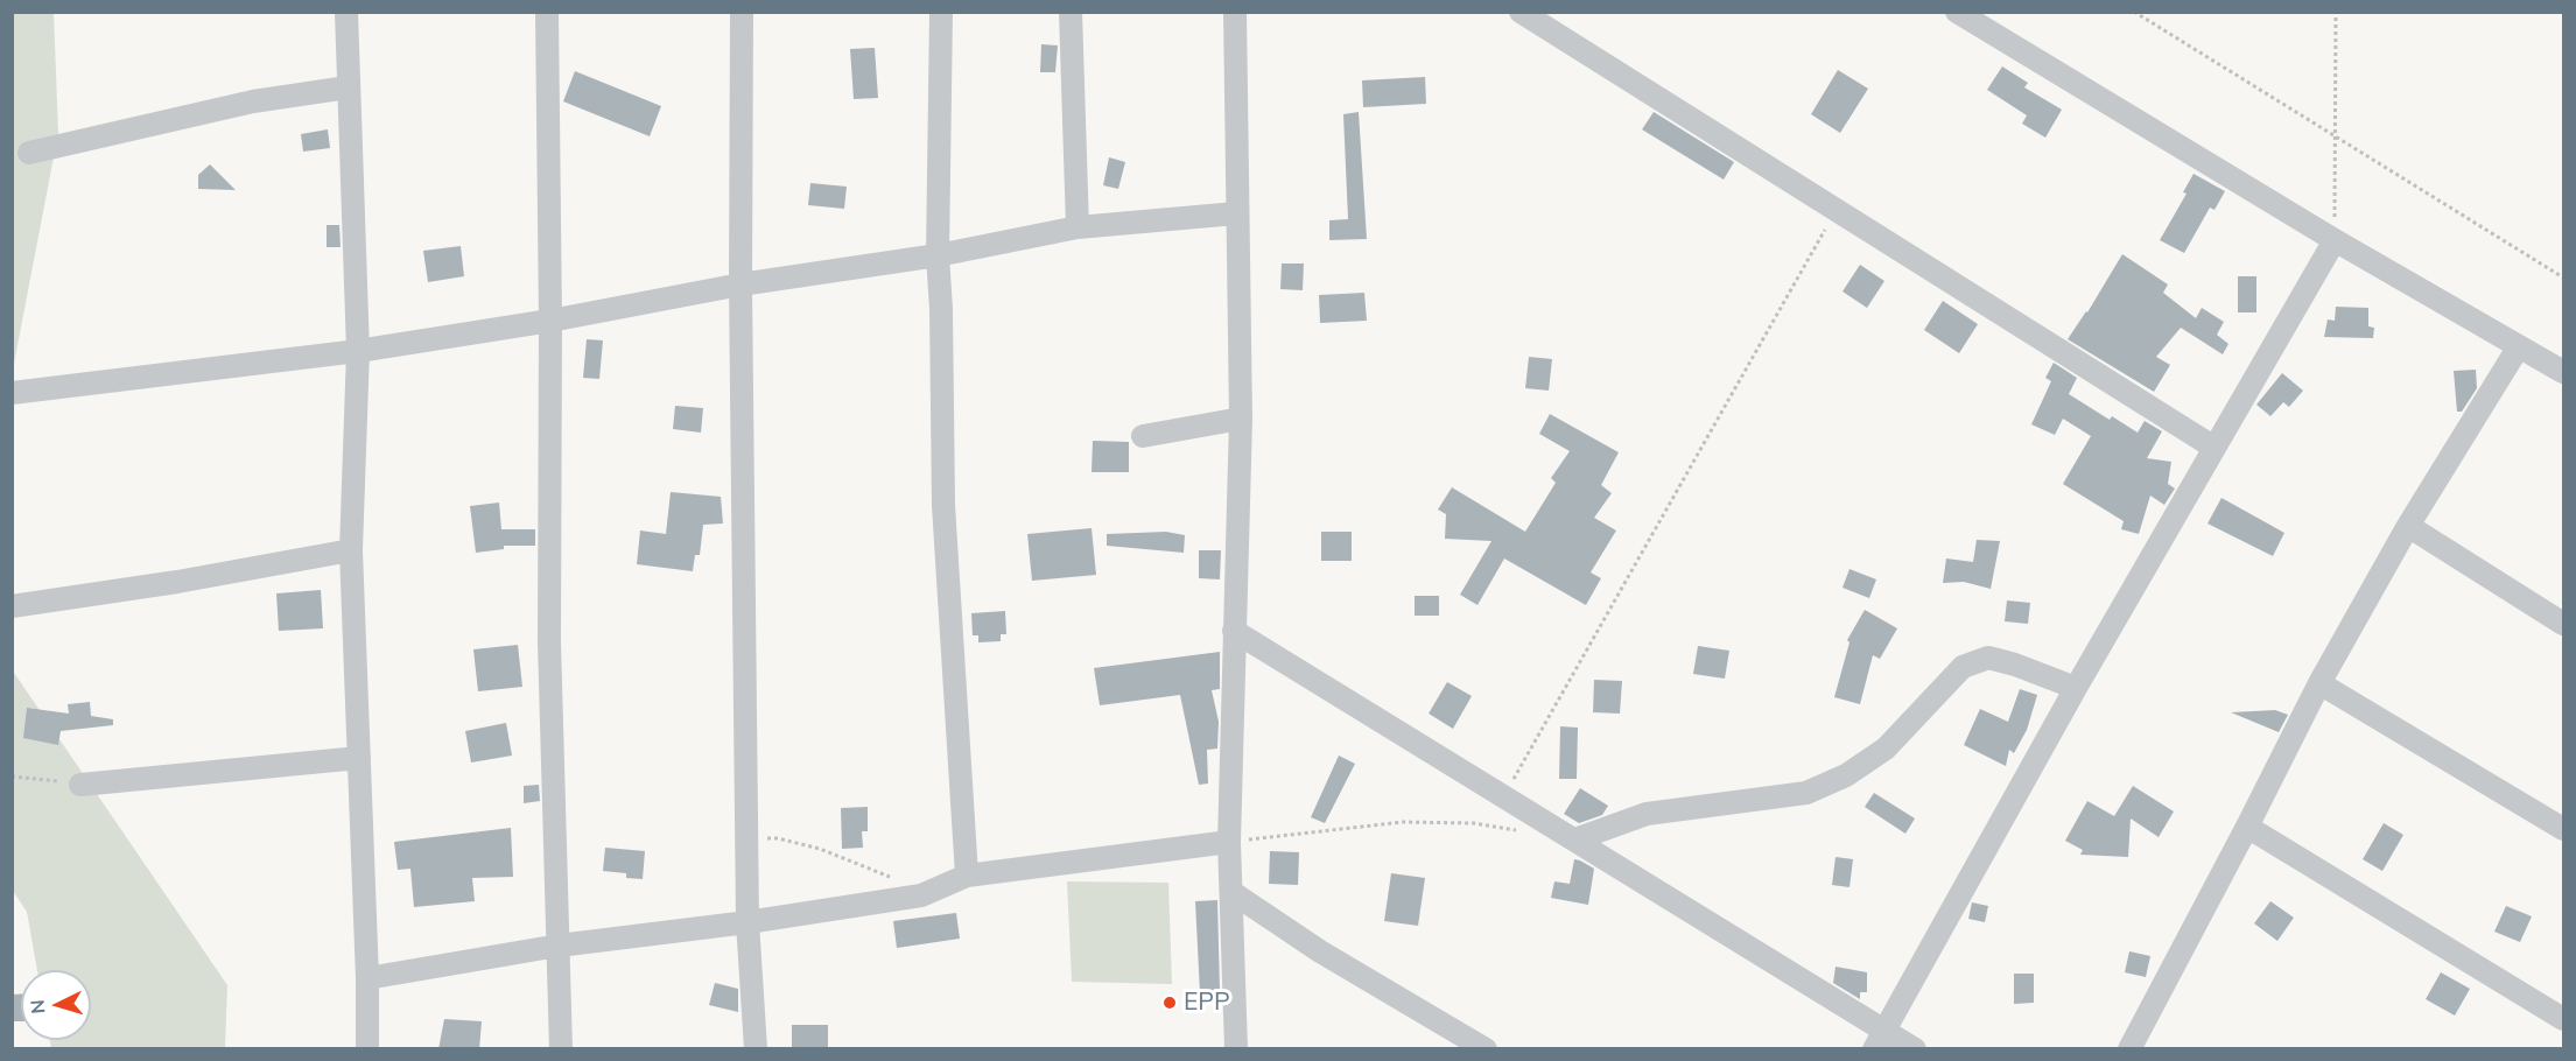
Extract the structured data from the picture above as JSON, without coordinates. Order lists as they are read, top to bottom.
{
  "places": ["EPP"],
  "north": "left"
}
